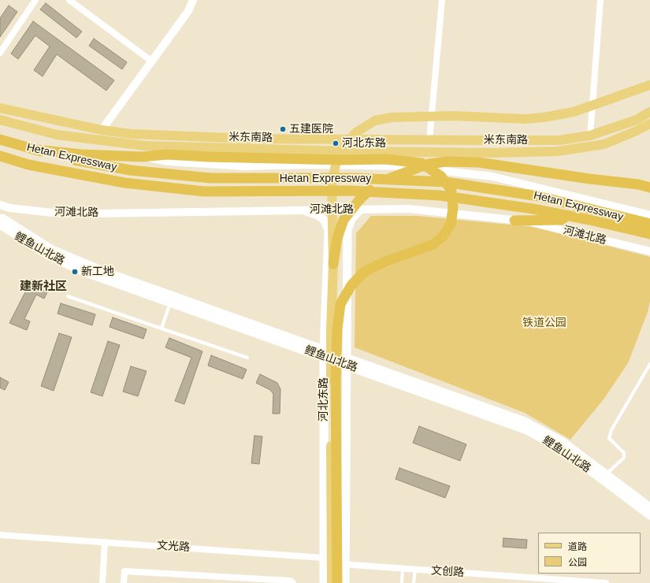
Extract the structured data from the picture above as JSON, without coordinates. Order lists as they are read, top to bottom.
{
  "streets": {
    "highway": ["Hetan Expressway"],
    "main road": ["米东南路", "鲤鱼山北路", "河北东路"],
    "street": ["河滩北路", "文光路", "文创路"]
  },
  "crossings": [
    ["河滩北路", "河北东路"],
    ["鲤鱼山北路", "河北东路"],
    ["河北东路", "文光路"],
    ["河北东路", "文创路"],
    ["文光路", "文创路"]
  ],
  "districts": ["建新社区"],
  "parks": ["铁道公园"],
  "places": ["五建医院", "河北东路", "新工地"],
  "legend": ["道路", "公园"]
}
